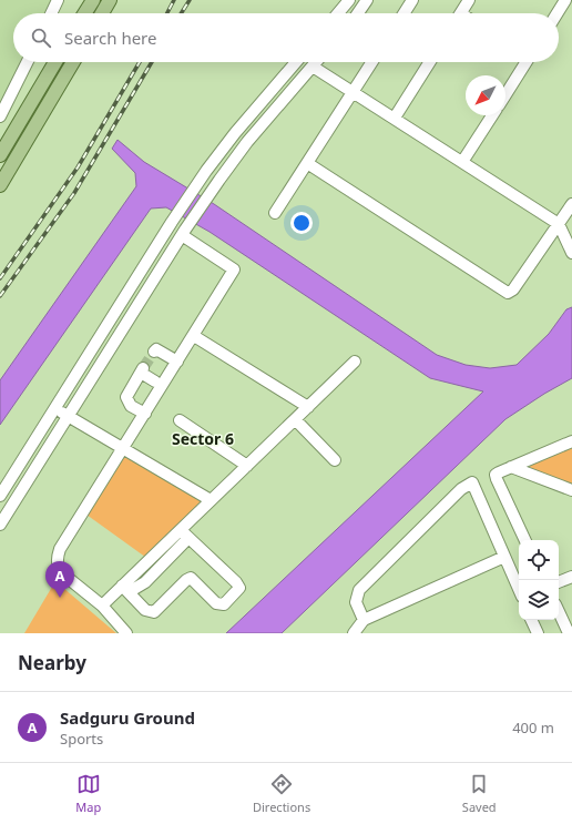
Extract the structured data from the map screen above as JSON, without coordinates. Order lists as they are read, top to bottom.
{
  "districts": ["Sector 6"],
  "north": "bottom left",
  "page": {
    "search": "Search here",
    "pins": "A",
    "heading": "Nearby",
    "list": [
      {
        "mark": "A",
        "name": "Sadguru Ground",
        "note": "Sports",
        "value": "400 m"
      }
    ],
    "nav": ["Map", "Directions", "Saved"]
  }
}
